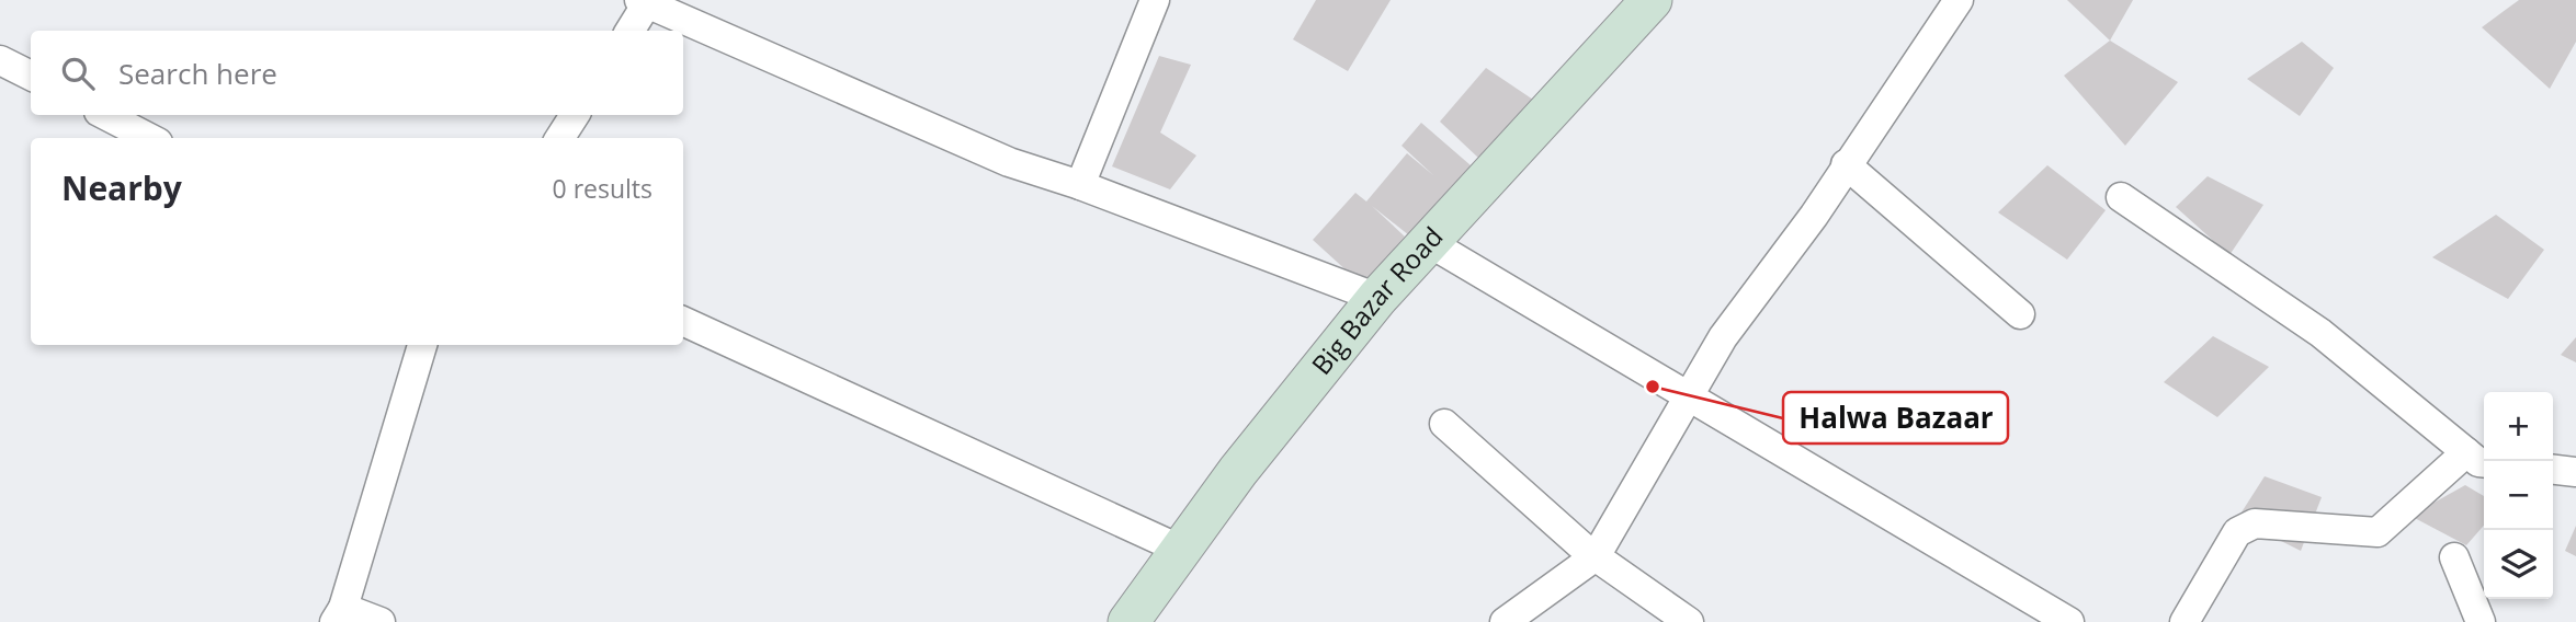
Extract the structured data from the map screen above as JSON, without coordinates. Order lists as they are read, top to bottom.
{
  "streets": {
    "street": ["Big Bazar Road"]
  },
  "places": ["Halwa Bazaar"],
  "page": {
    "search": "Search here",
    "heading": ["Nearby", "0 results"],
    "map_buttons": ["+", "−"]
  }
}
